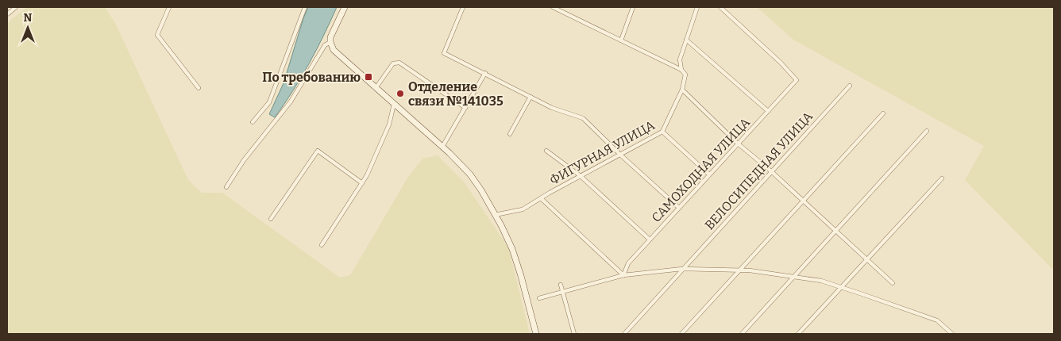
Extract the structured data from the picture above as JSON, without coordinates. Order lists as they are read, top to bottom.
{
  "streets": {
    "street": ["ФИГУРНАЯ УЛИЦА", "САМОХОДНАЯ УЛИЦА", "ВЕЛОСИПЕДНАЯ УЛИЦА"]
  },
  "places": {
    "transit": ["По требованию"],
    "other": ["Отделение связи №141035"]
  },
  "north": "top"
}
